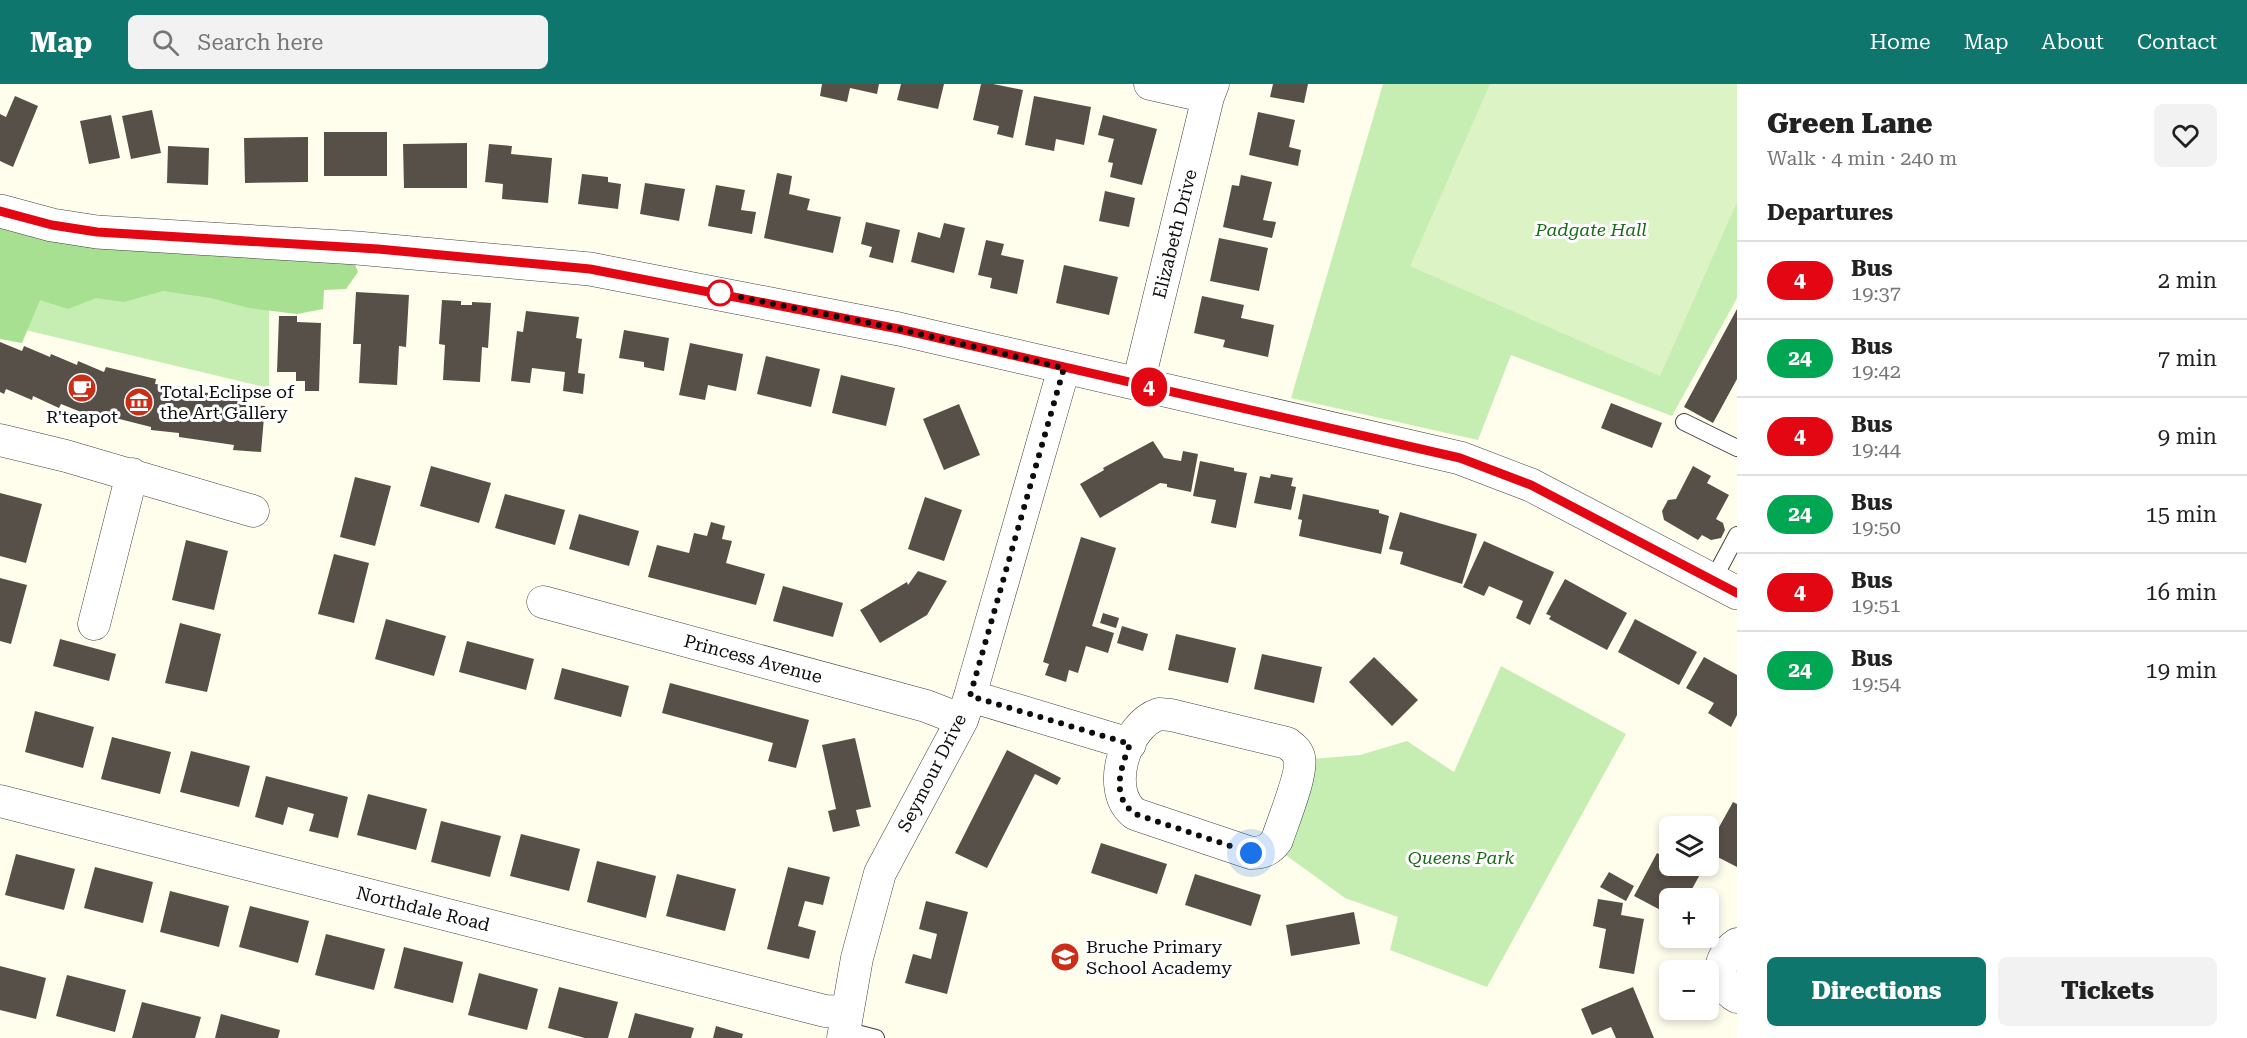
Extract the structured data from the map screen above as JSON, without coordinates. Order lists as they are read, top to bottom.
{
  "streets": {
    "street": [
      "Elizabeth Drive",
      "Princess Avenue",
      "Seymour Drive",
      "Northdale Road"
    ]
  },
  "crossings": [
    ["Princess Avenue", "Seymour Drive"],
    ["Seymour Drive", "Northdale Road"]
  ],
  "parks": ["Padgate Hall", "Queens Park"],
  "places": {
    "cafe": ["R'teapot"],
    "museum": ["Total Eclipse of the Art Gallery"],
    "school or university": ["Bruche Primary School Academy"]
  },
  "lines": ["bus line 4"],
  "page": {
    "header": "Map",
    "search": "Search here",
    "nav": [
      "Home",
      "Map",
      "About",
      "Contact"
    ],
    "on_map": "4",
    "heading": [
      ["Green Lane", "Walk · 4 min · 240 m"],
      "Departures"
    ],
    "list": [
      {
        "mark": "4",
        "name": "Bus",
        "note": "19:37",
        "value": "2 min"
      },
      {
        "mark": "24",
        "name": "Bus",
        "note": "19:42",
        "value": "7 min"
      },
      {
        "mark": "4",
        "name": "Bus",
        "note": "19:44",
        "value": "9 min"
      },
      {
        "mark": "24",
        "name": "Bus",
        "note": "19:50",
        "value": "15 min"
      },
      {
        "mark": "4",
        "name": "Bus",
        "note": "19:51",
        "value": "16 min"
      },
      {
        "mark": "24",
        "name": "Bus",
        "note": "19:54",
        "value": "19 min"
      }
    ],
    "map_buttons": ["+", "−"],
    "buttons": ["Directions", "Tickets"]
  }
}
